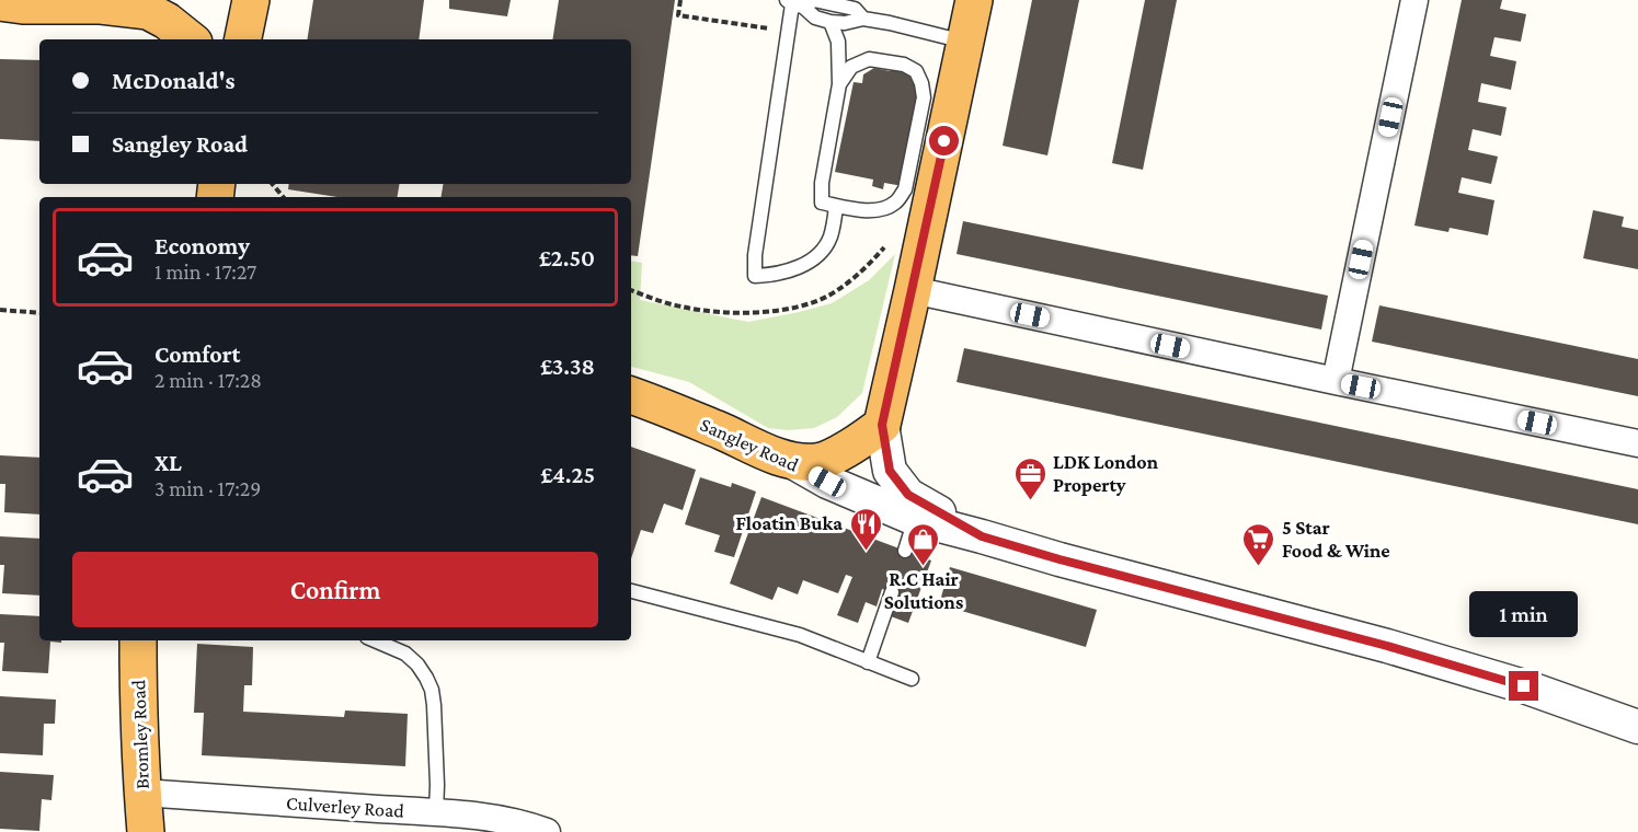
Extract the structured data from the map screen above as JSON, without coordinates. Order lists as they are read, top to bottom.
{
  "streets": {
    "highway": ["Sangley Road", "Bromley Road"],
    "street": ["Culverley Road"]
  },
  "crossings": [
    ["Bromley Road", "Culverley Road"]
  ],
  "places": {
    "office": ["LDK London Property"],
    "restaurant": ["Floatin Buka"],
    "shop": ["R.C Hair Solutions"],
    "supermarket": ["5 Star Food & Wine"]
  },
  "page": {
    "banner": ["McDonald's", "Sangley Road"],
    "list": [
      {
        "name": "Economy",
        "note": "1 min · 17:27",
        "value": "£2.50"
      },
      {
        "name": "Comfort",
        "note": "2 min · 17:28",
        "value": "£3.38"
      },
      {
        "name": "XL",
        "note": "3 min · 17:29",
        "value": "£4.25"
      }
    ],
    "buttons": "Confirm",
    "bubble": "1 min"
  }
}
